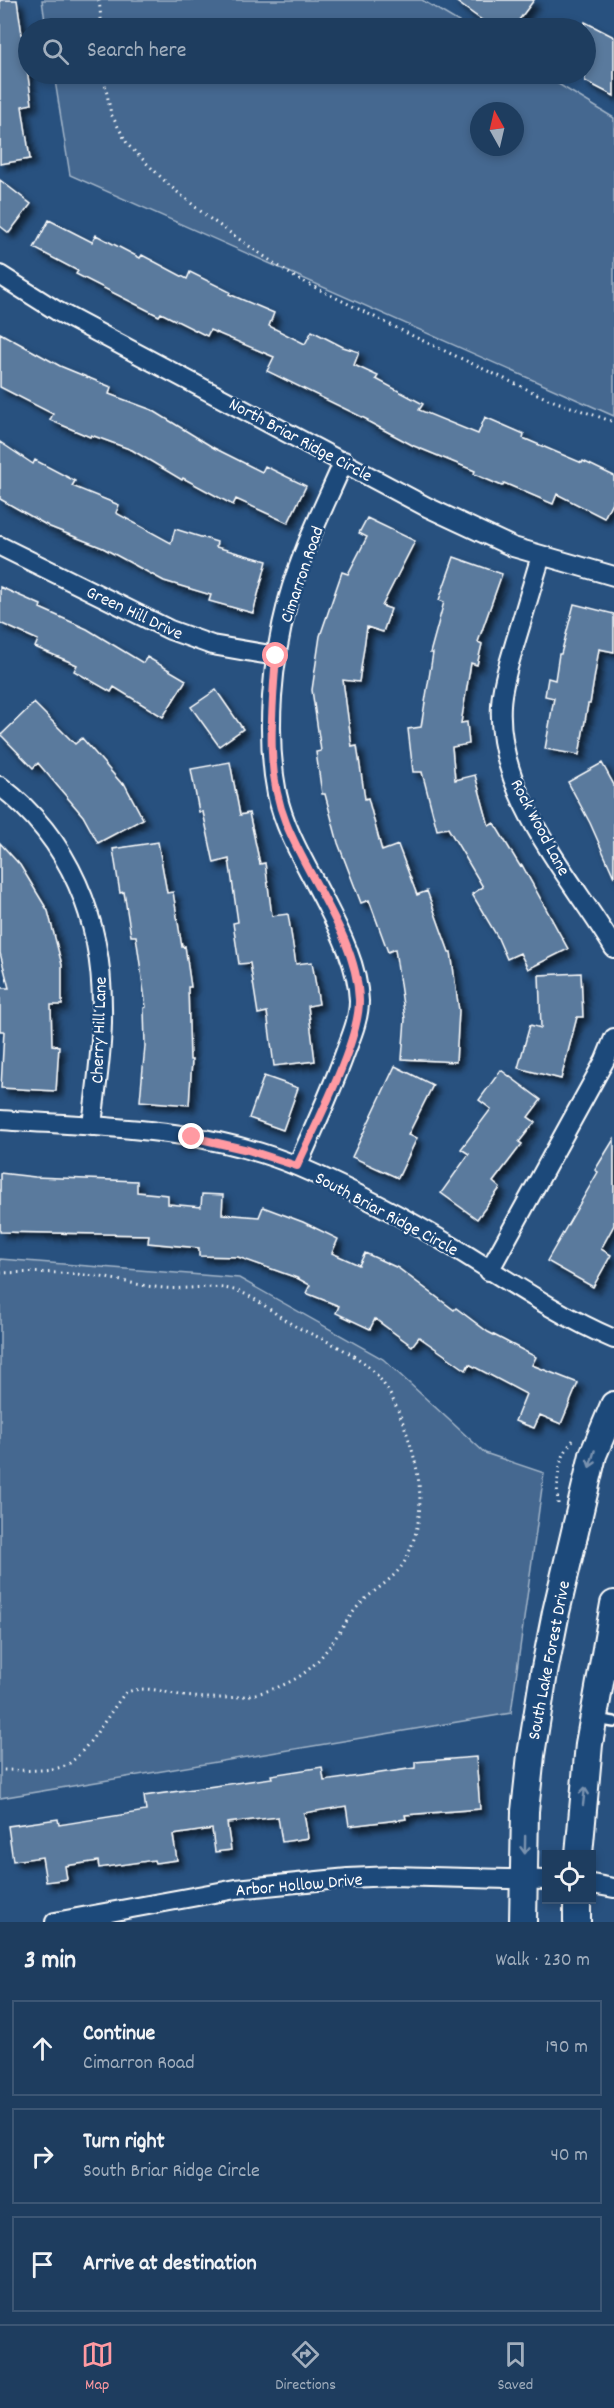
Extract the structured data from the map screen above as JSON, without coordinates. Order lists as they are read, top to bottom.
{
  "streets": {
    "main road": ["South Lake Forest Drive"],
    "street": [
      "North Briar Ridge Circle",
      "Cimarron Road",
      "Green Hill Drive",
      "Rock Wood Lane",
      "Cherry Hill Lane",
      "South Briar Ridge Circle",
      "Arbor Hollow Drive"
    ]
  },
  "crossings": [
    ["North Briar Ridge Circle", "Cimarron Road"],
    ["North Briar Ridge Circle", "Rock Wood Lane"],
    ["Cimarron Road", "Green Hill Drive"],
    ["Cimarron Road", "South Briar Ridge Circle"],
    ["Cherry Hill Lane", "South Briar Ridge Circle"],
    ["South Lake Forest Drive", "Arbor Hollow Drive"]
  ],
  "north": "top",
  "page": {
    "search": "Search here",
    "heading": ["3 min", "Walk · 230 m"],
    "list": [
      ["Continue", "Cimarron Road", "190 m"],
      ["Turn right", "South Briar Ridge Circle", "40 m"],
      "Arrive at destination"
    ],
    "nav": ["Map", "Directions", "Saved"]
  }
}
